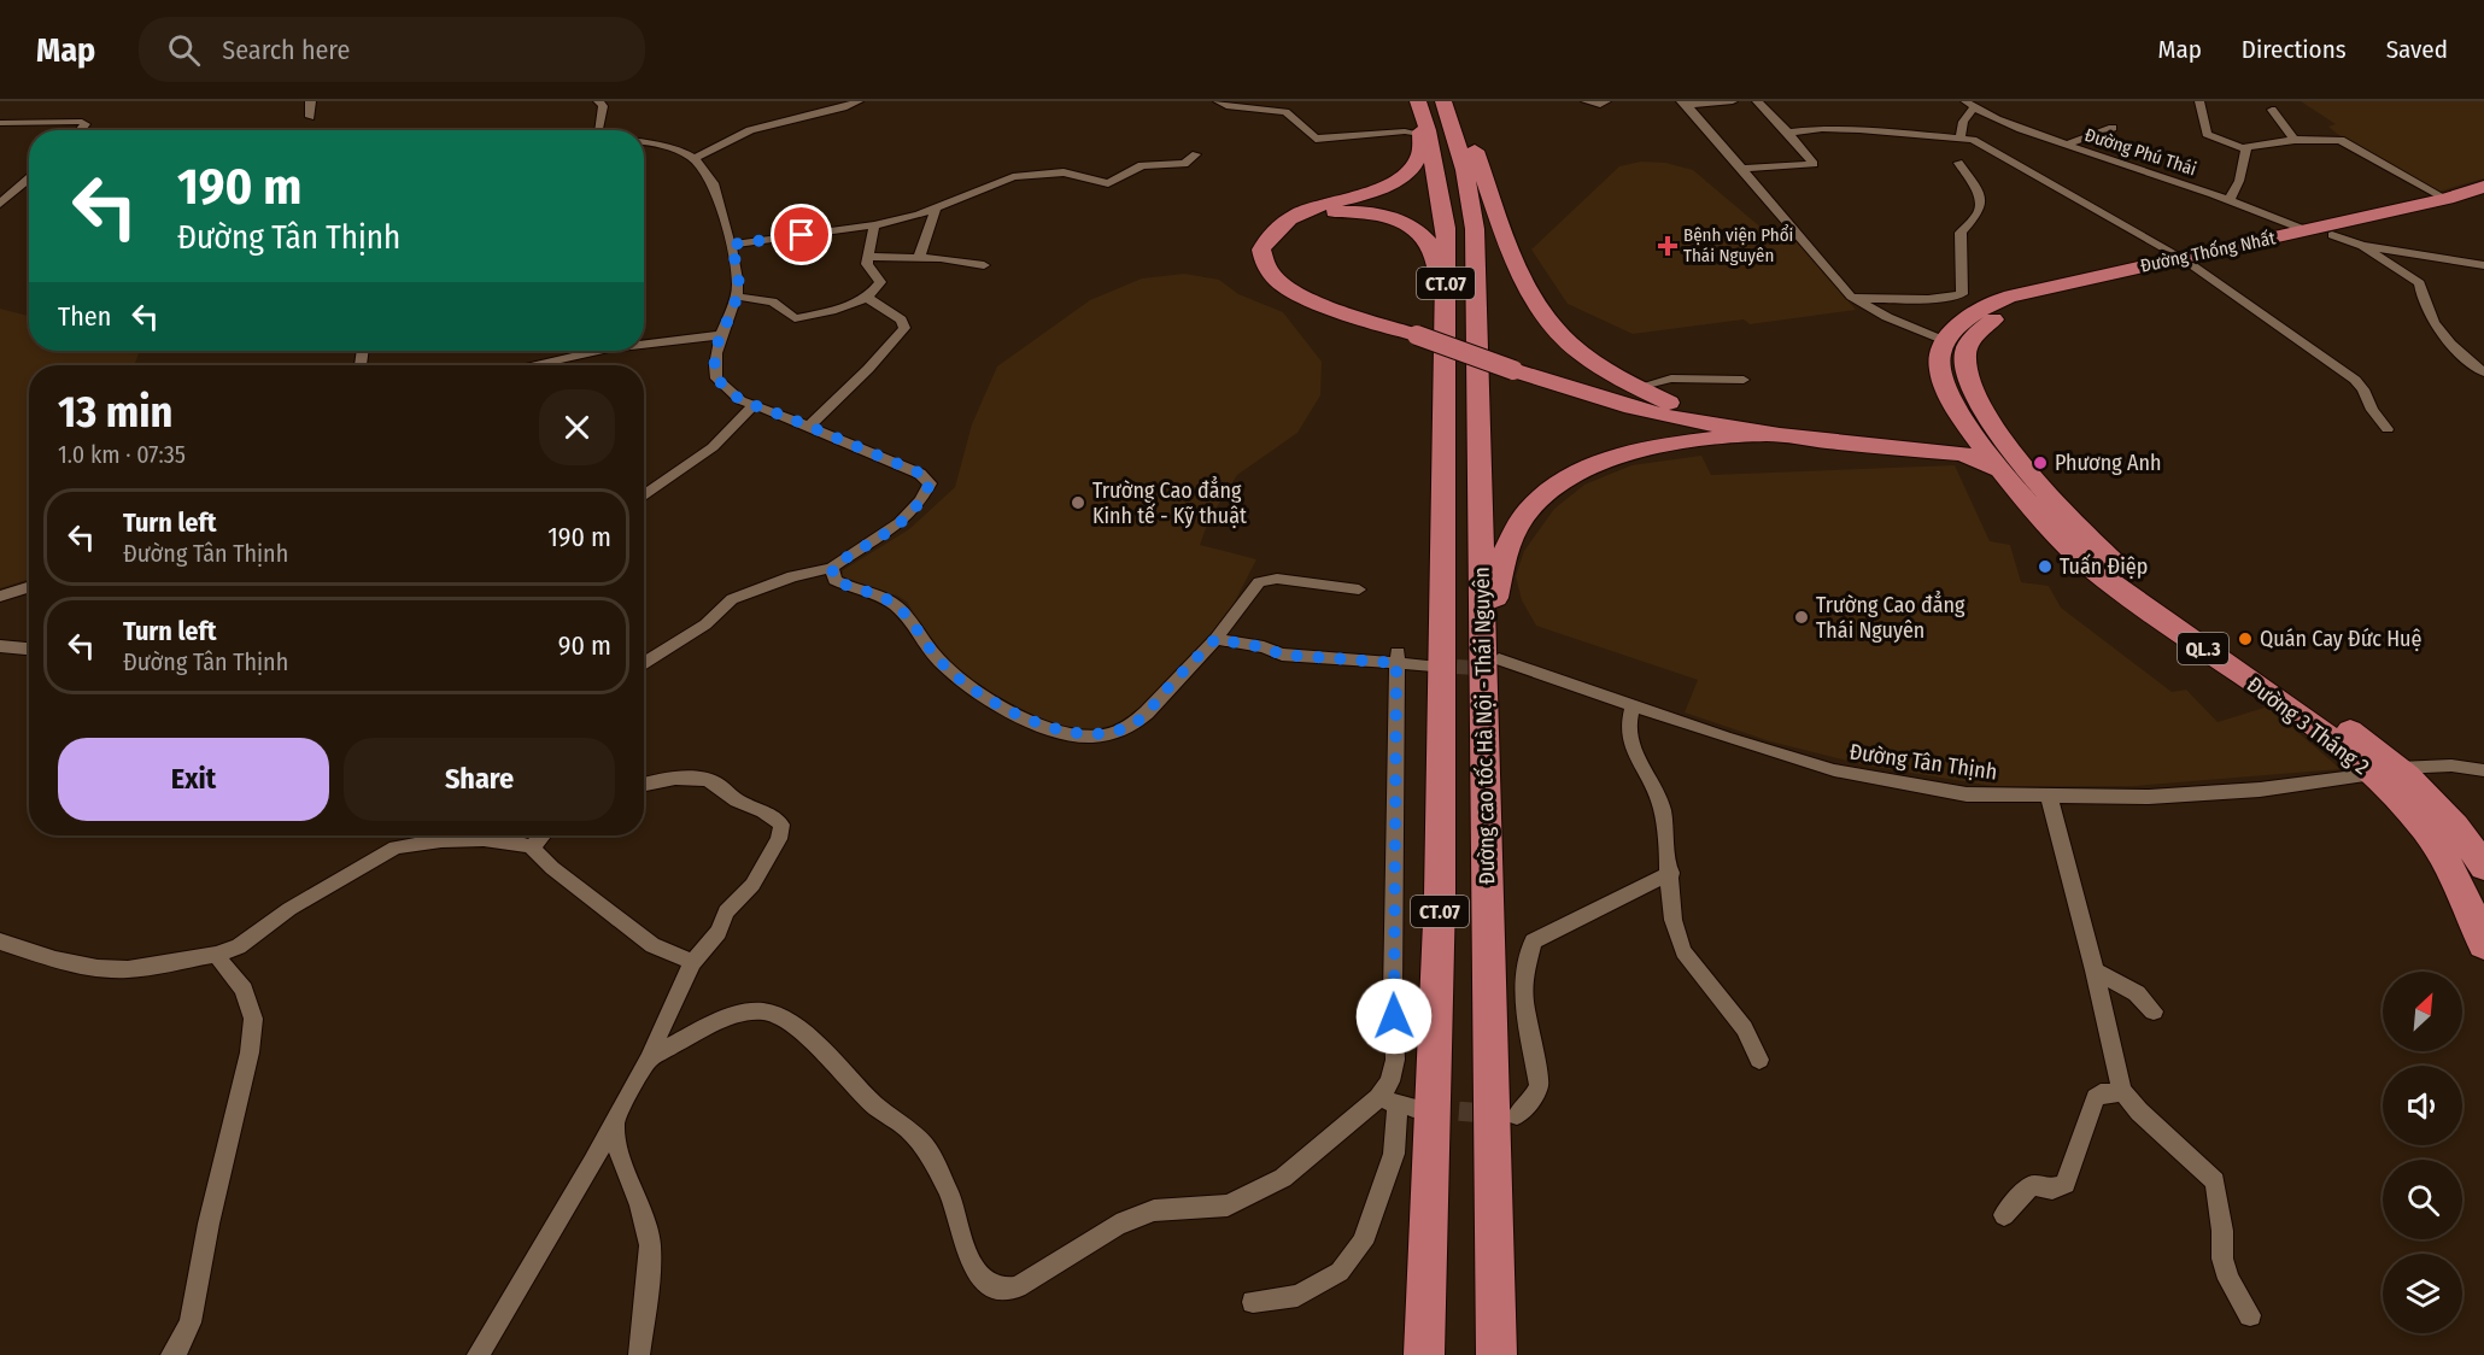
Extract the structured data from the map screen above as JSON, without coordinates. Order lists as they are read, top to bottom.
{
  "streets": {
    "highway": [
      "Đường Thống Nhất",
      "CT.07",
      "QL.3",
      "Đường cao tốc Hà Nội - Thái Nguyên",
      "Đường 3 Tháng 2"
    ],
    "street": ["Đường Phú Thái", "Đường Tân Thịnh"]
  },
  "crossings": [
    ["Đường Phú Thái", "Đường Thống Nhất"],
    ["Đường Thống Nhất", "Đường 3 Tháng 2"],
    ["Đường 3 Tháng 2", "Đường Tân Thịnh"]
  ],
  "places": {
    "health": ["Bệnh viện Phổi Thái Nguyên"],
    "other": [
      "Phương Anh",
      "Trường Cao đẳng Kinh tế - Kỹ thuật",
      "Tuấn Điệp",
      "Trường Cao đẳng Thái Nguyên",
      "Quán Cay Đức Huệ"
    ]
  },
  "north": "top right",
  "page": {
    "header": "Map",
    "search": "Search here",
    "nav": ["Map", "Directions", "Saved"],
    "turn": ["190 m", "Đường Tân Thịnh"],
    "then": "Then",
    "heading": ["13 min", "1.0 km · 07:35"],
    "list": [
      {
        "name": "Turn left",
        "note": "Đường Tân Thịnh",
        "value": "190 m"
      },
      {
        "name": "Turn left",
        "note": "Đường Tân Thịnh",
        "value": "90 m"
      }
    ],
    "buttons": ["Exit", "Share"]
  }
}
